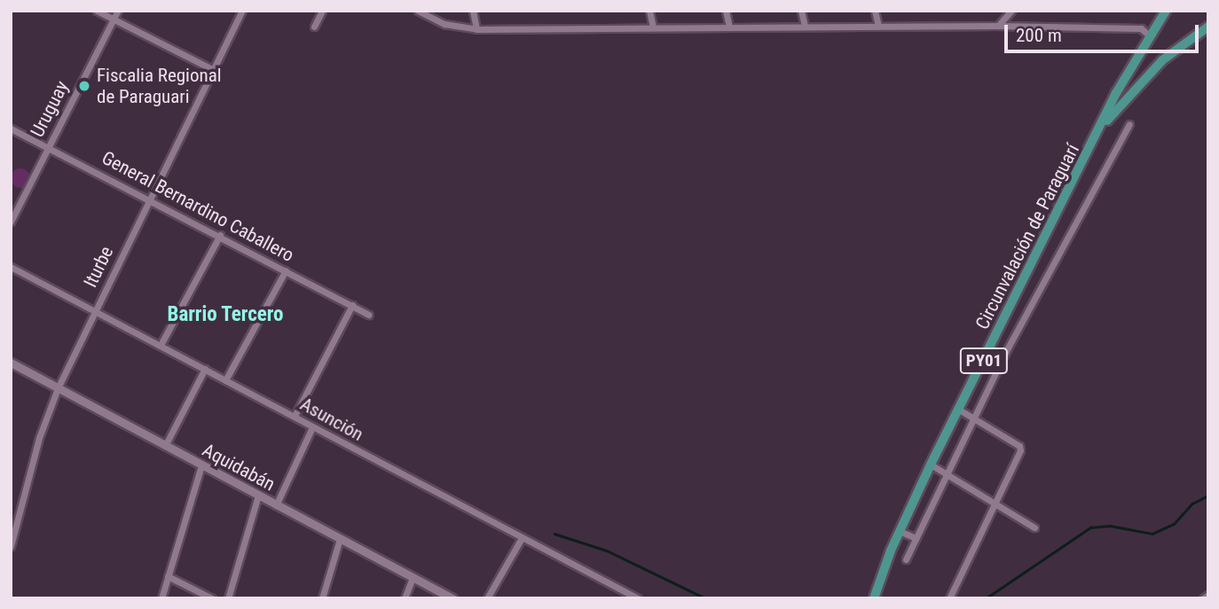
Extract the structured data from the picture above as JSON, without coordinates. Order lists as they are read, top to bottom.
{
  "streets": {
    "highway": ["Circunvalación de Paraguarí", "PY01"],
    "street": [
      "Uruguay",
      "General Bernardino Caballero",
      "Iturbe",
      "Asunción",
      "Aquidabán"
    ]
  },
  "crossings": [
    ["Uruguay", "General Bernardino Caballero"],
    ["General Bernardino Caballero", "Iturbe"],
    ["Iturbe", "Asunción"],
    ["Iturbe", "Aquidabán"]
  ],
  "districts": ["Barrio Tercero"],
  "places": ["Fiscalia Regional de Paraguari"],
  "scale_bar": "200 m"
}
